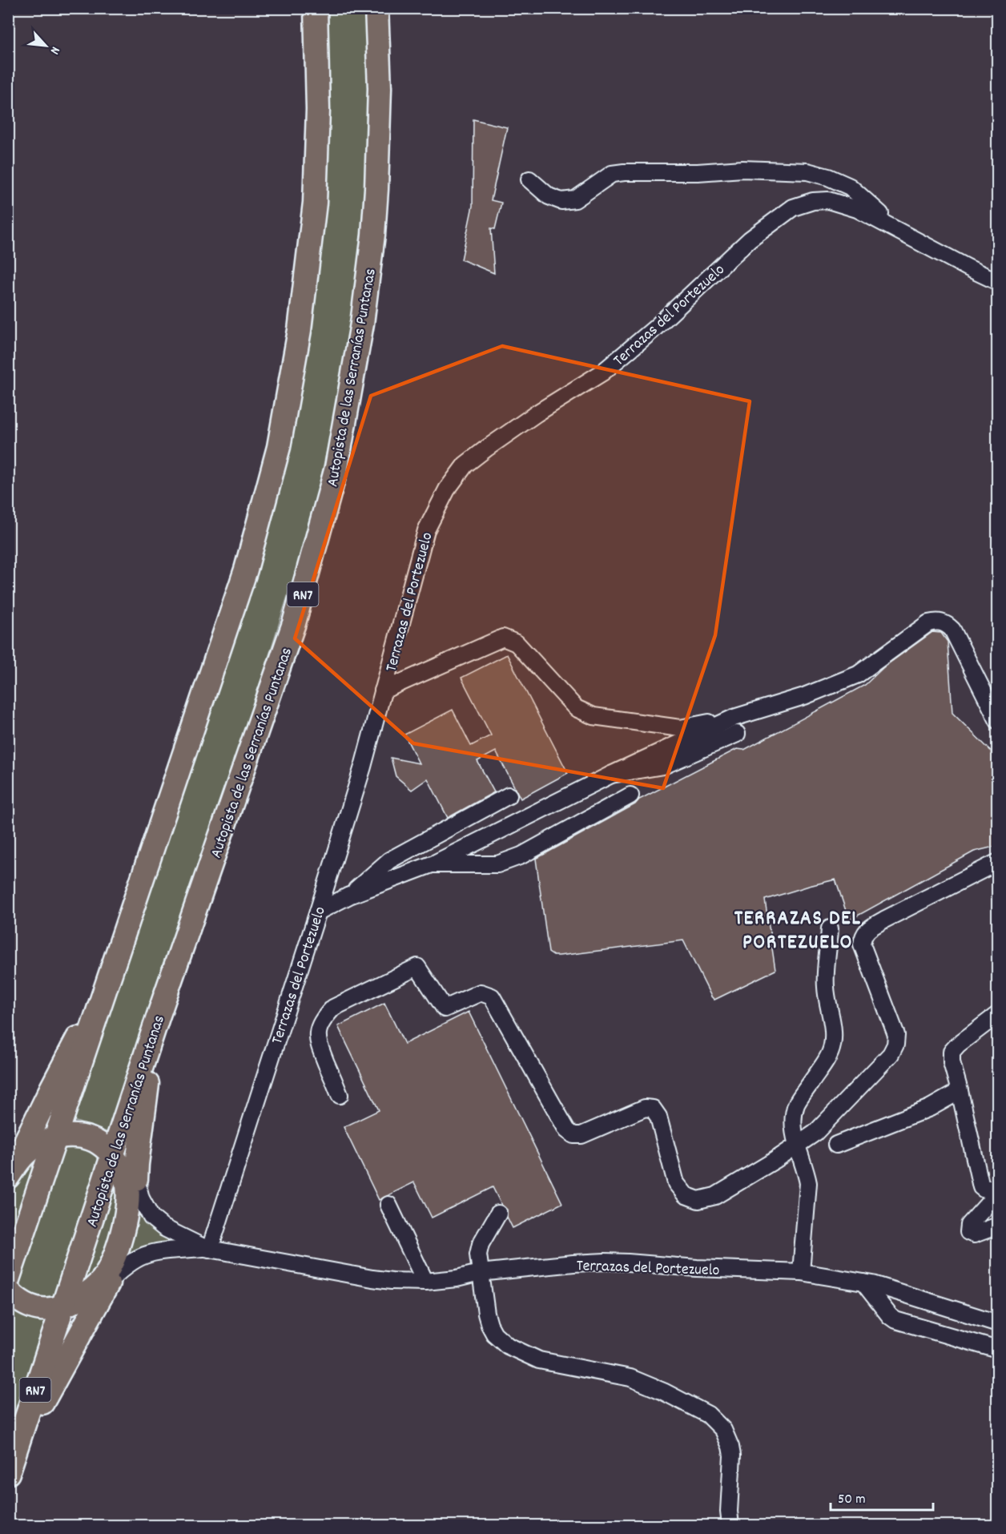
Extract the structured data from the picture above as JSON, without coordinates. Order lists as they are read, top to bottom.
{
  "streets": {
    "highway": ["Autopista de las Serranías Puntanas", "RN7"],
    "street": ["Terrazas del Portezuelo"]
  },
  "districts": ["TERRAZAS DEL PORTEZUELO"],
  "scale_bar": "50 m",
  "north": "bottom right"
}
